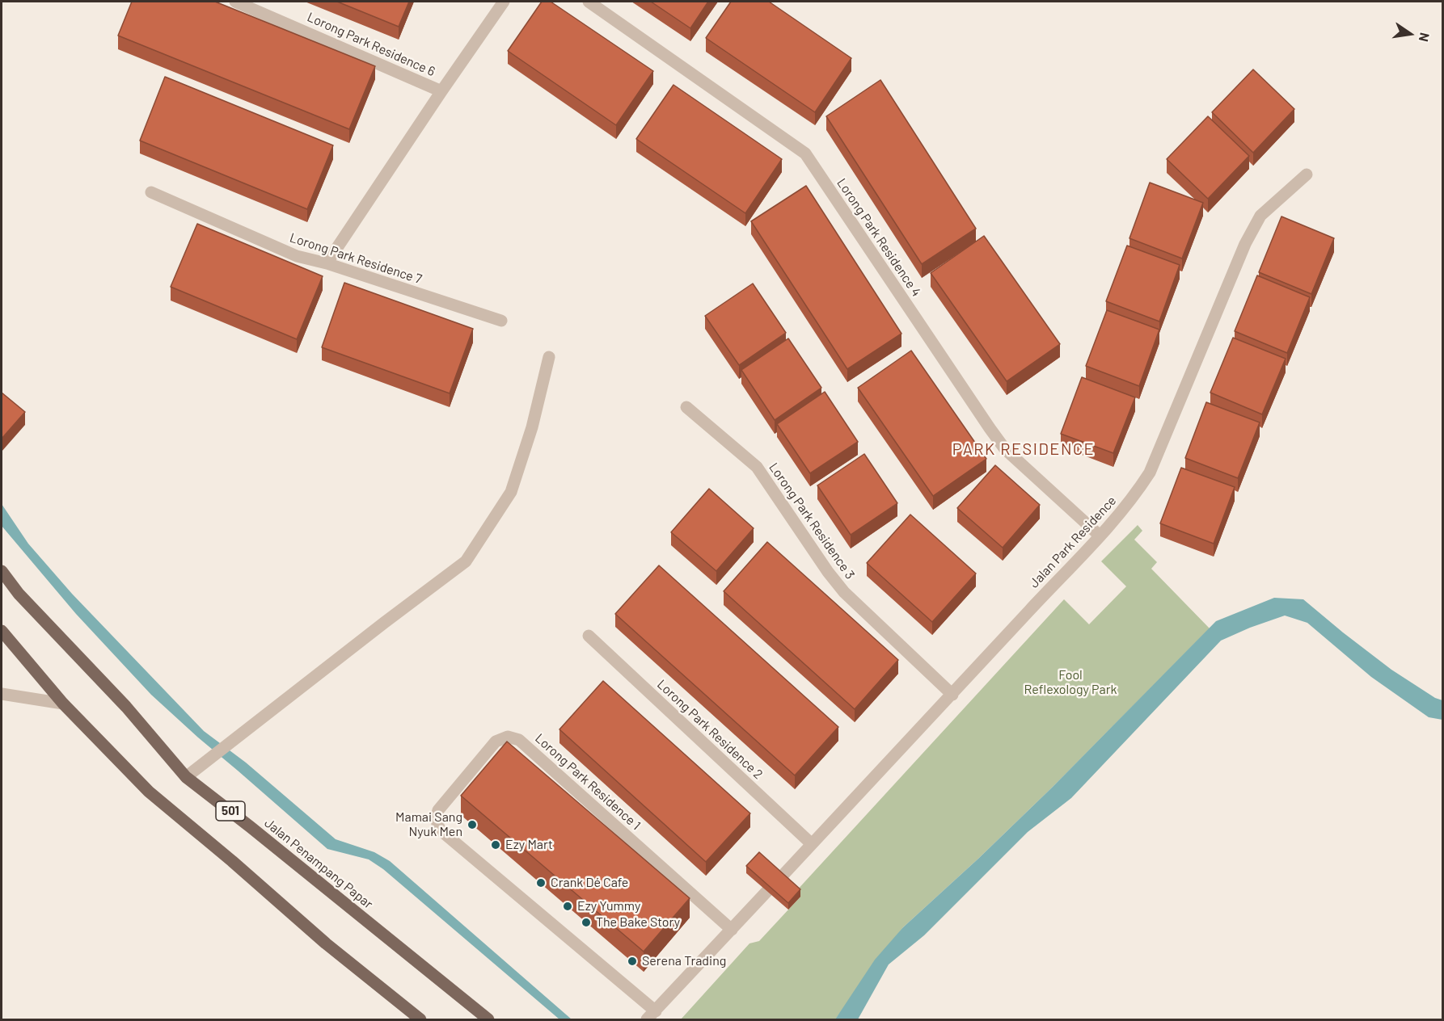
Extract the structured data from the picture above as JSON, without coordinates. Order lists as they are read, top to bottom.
{
  "streets": {
    "main road": ["501", "Jalan Penampang Papar"],
    "street": [
      "Lorong Park Residence 6",
      "Lorong Park Residence 4",
      "Lorong Park Residence 7",
      "Lorong Park Residence 3",
      "Jalan Park Residence",
      "Lorong Park Residence 2",
      "Lorong Park Residence 1"
    ]
  },
  "crossings": [
    ["Lorong Park Residence 4", "Jalan Park Residence"],
    ["Lorong Park Residence 3", "Jalan Park Residence"],
    ["Jalan Park Residence", "Lorong Park Residence 2"]
  ],
  "districts": ["PARK RESIDENCE"],
  "parks": ["Fool Reflexology Park"],
  "places": [
    "Mamai Sang Nyuk Men",
    "Ezy Mart",
    "Crank Dé Cafe",
    "Ezy Yummy",
    "The Bake Story",
    "Serena Trading"
  ],
  "north": "right"
}
